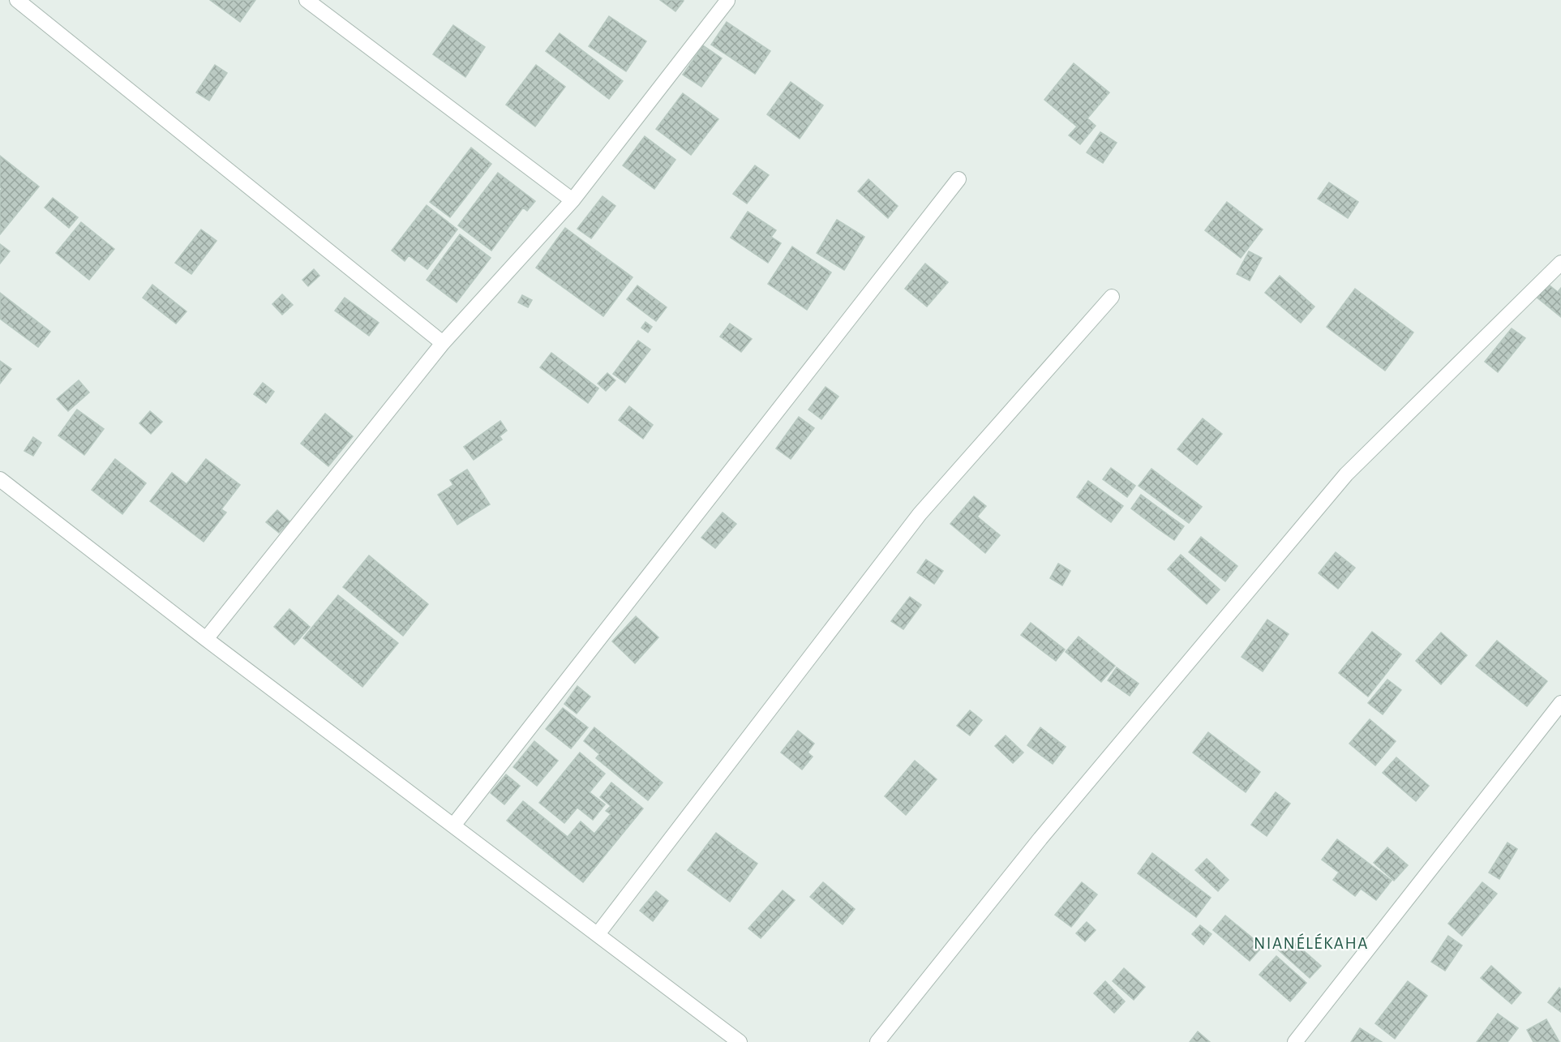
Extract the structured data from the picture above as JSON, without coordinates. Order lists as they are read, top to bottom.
{
  "districts": ["NIANÉLÉKAHA"]
}
